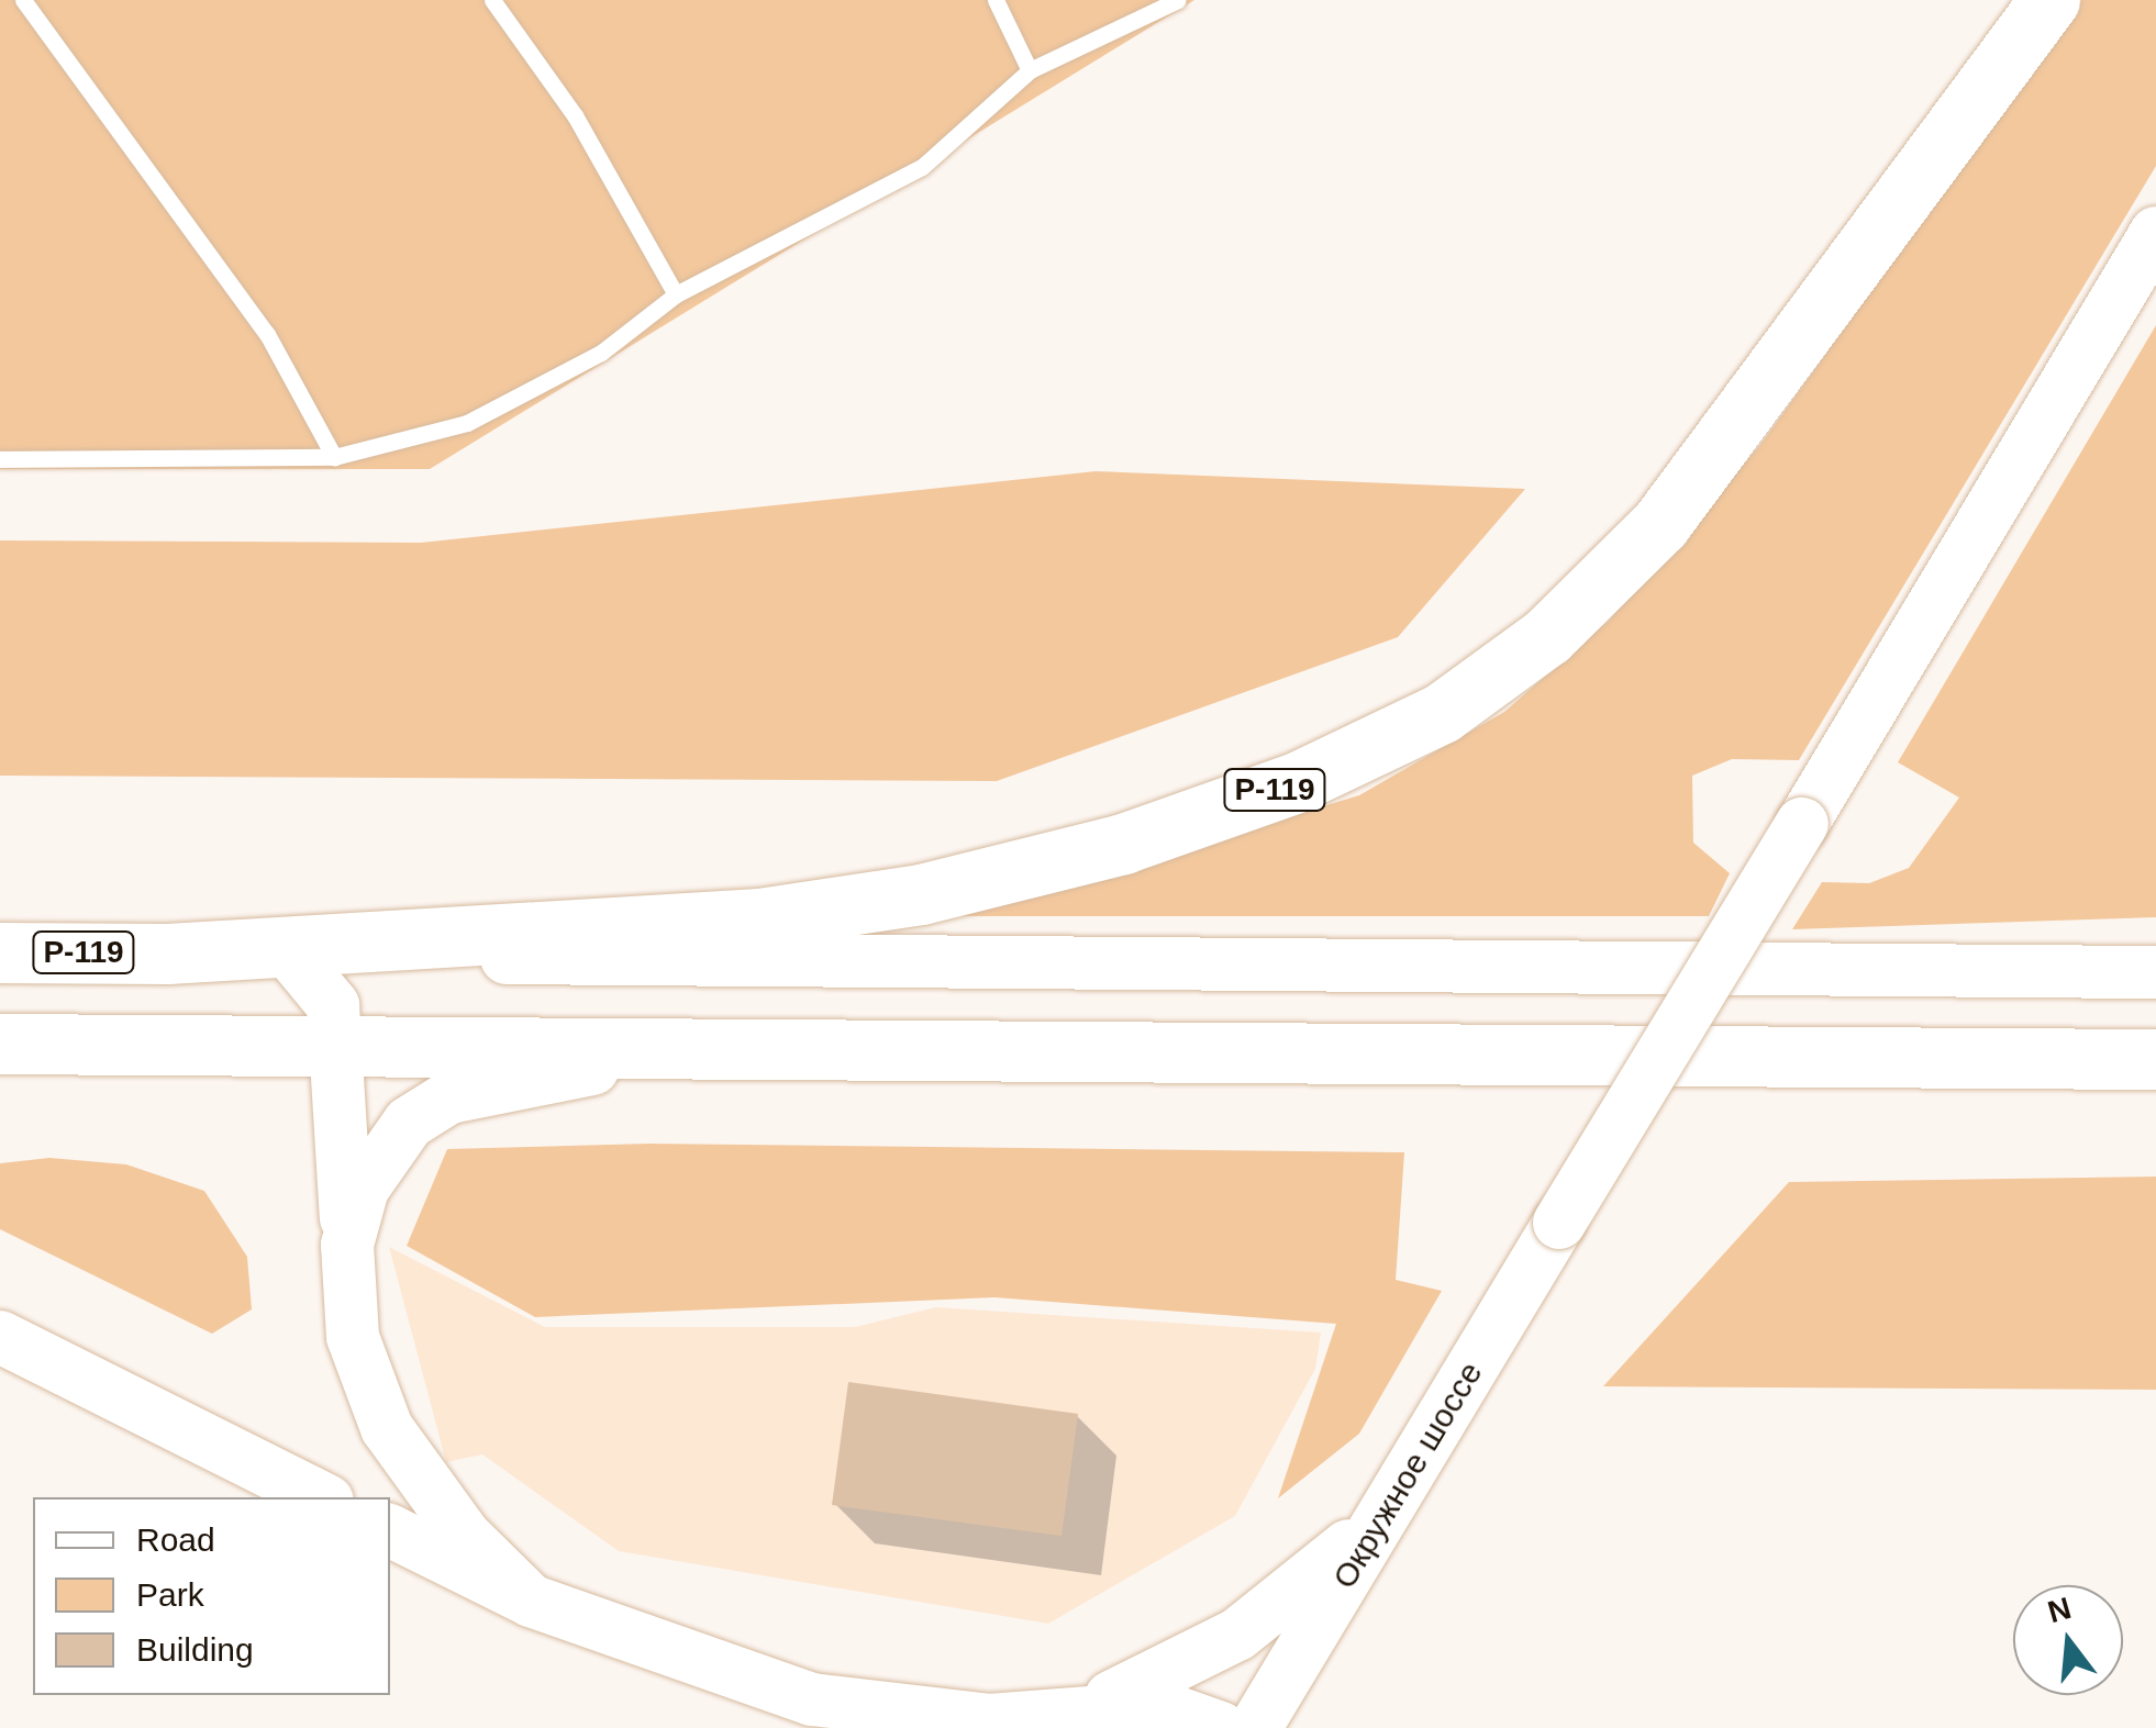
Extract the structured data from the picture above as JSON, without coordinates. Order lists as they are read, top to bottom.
{
  "streets": {
    "highway": ["Р-119"],
    "main road": ["Окружное шоссе"]
  },
  "legend": ["Road", "Park", "Building"],
  "north": "top"
}
